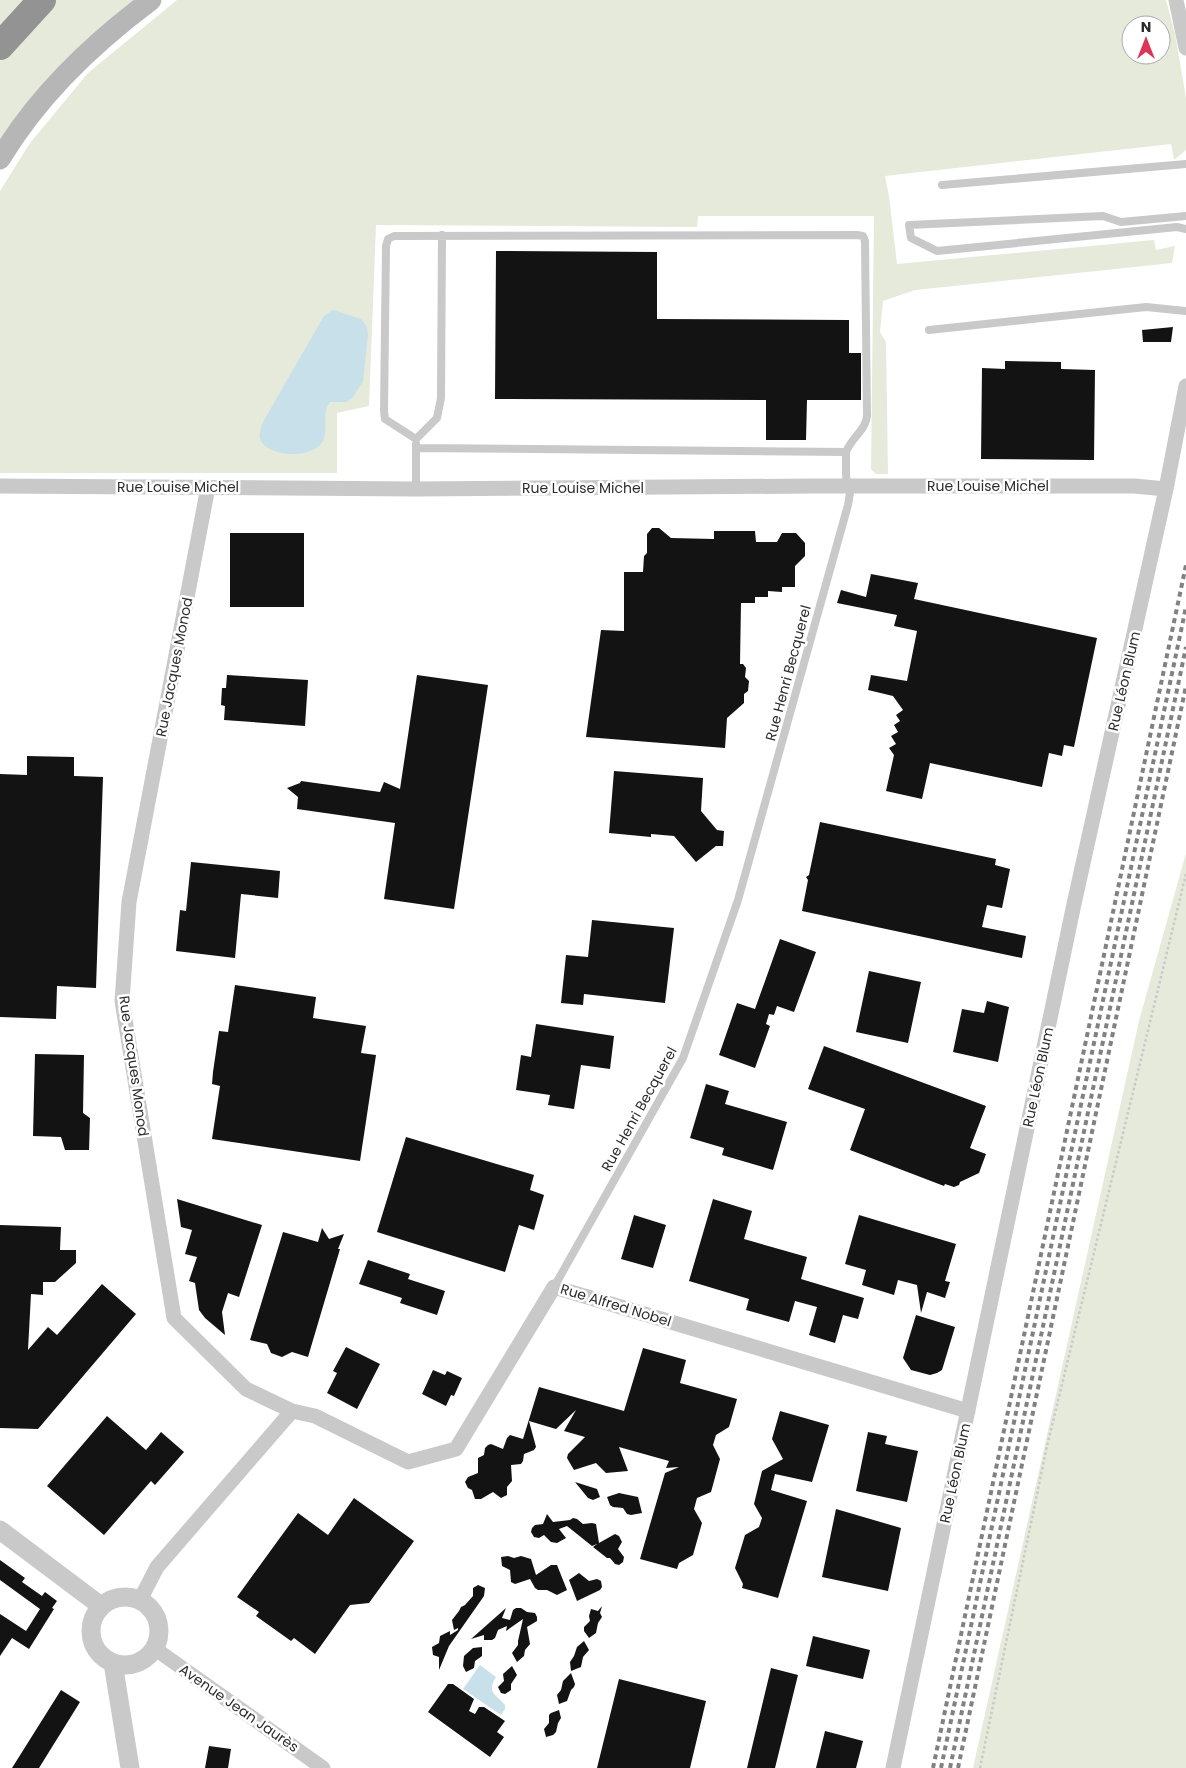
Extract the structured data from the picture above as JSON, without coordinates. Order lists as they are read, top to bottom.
{
  "streets": {
    "street": [
      "Rue Louise Michel",
      "Rue Jacques Monod",
      "Rue Léon Blum",
      "Rue Alfred Nobel",
      "Avenue Jean Jaurès"
    ],
    "lane": ["Rue Henri Becquerel"]
  },
  "crossings": [
    ["Rue Louise Michel", "Rue Jacques Monod"],
    ["Rue Louise Michel", "Rue Henri Becquerel"],
    ["Rue Louise Michel", "Rue Léon Blum"],
    ["Rue Jacques Monod", "Rue Alfred Nobel"],
    ["Rue Henri Becquerel", "Rue Alfred Nobel"],
    ["Rue Léon Blum", "Rue Alfred Nobel"]
  ],
  "north": "top"
}
